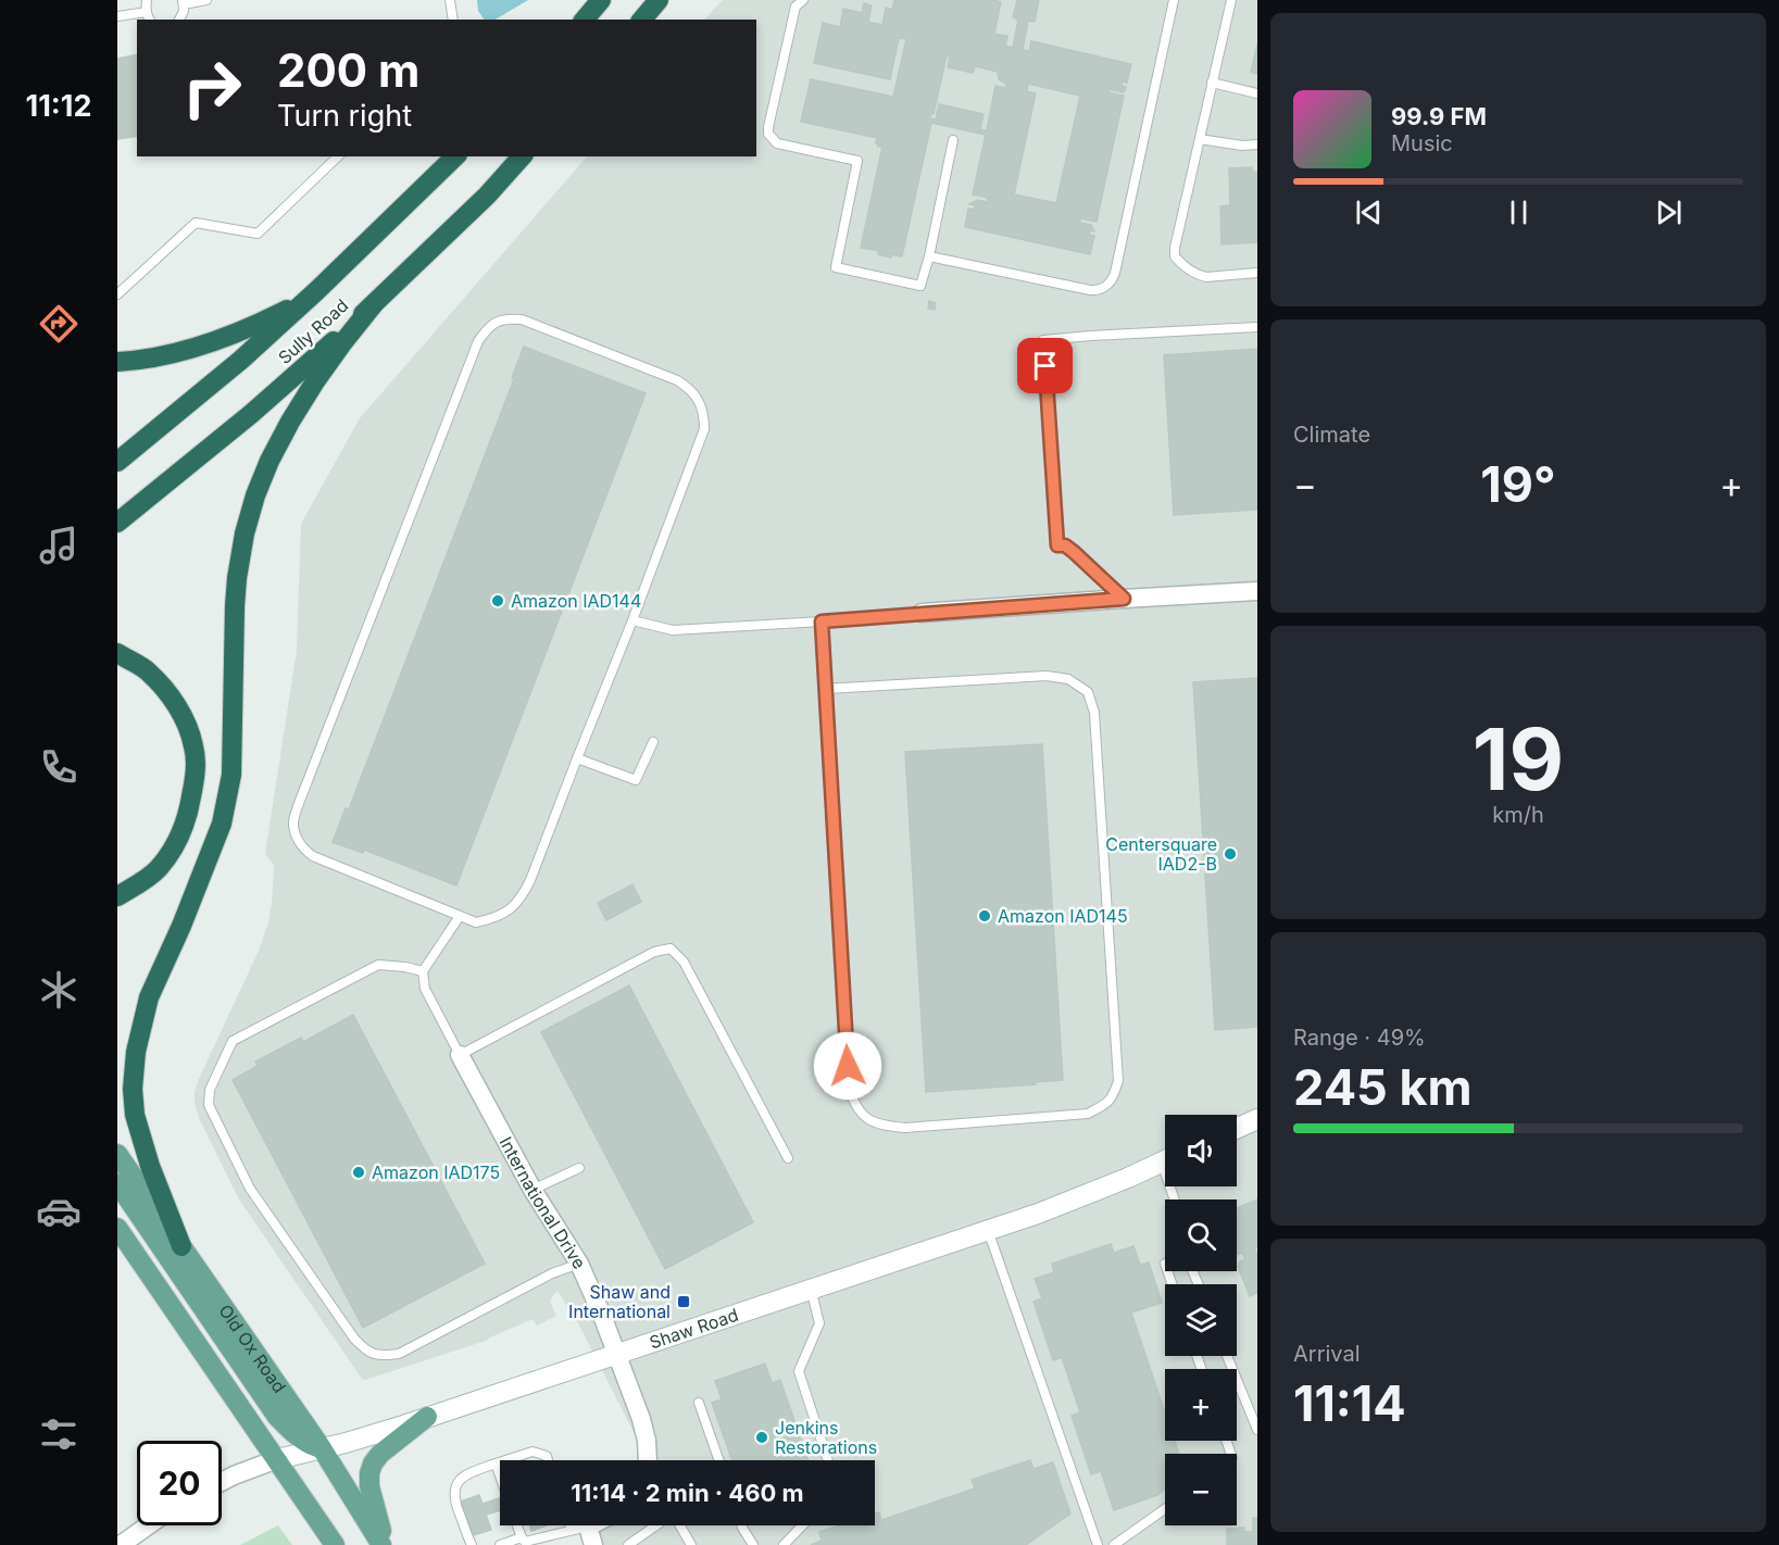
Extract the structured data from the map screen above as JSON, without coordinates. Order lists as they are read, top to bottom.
{
  "streets": {
    "highway": ["Sully Road"],
    "main road": ["Shaw Road", "Old Ox Road"],
    "street": ["International Drive"]
  },
  "crossings": [
    ["International Drive", "Shaw Road"],
    ["Shaw Road", "Old Ox Road"]
  ],
  "places": {
    "other": [
      "Amazon IAD144",
      "Centersquare IAD2-B",
      "Amazon IAD145",
      "Amazon IAD175",
      "Jenkins Restorations"
    ],
    "transit": ["Shaw and International"]
  },
  "page": {
    "tabs": "11:12",
    "turn": ["200 m", "Turn right"],
    "song": ["99.9 FM", "Music"],
    "tile": [
      "Climate",
      ["19", "km/h"],
      ["Range · 49%", "245 km"],
      ["Arrival", "11:14"]
    ],
    "heat": ["−", "19°", "+"],
    "map_buttons": ["+", "−"],
    "limit": "20",
    "trip": "11:14 · 2 min · 460 m"
  }
}
